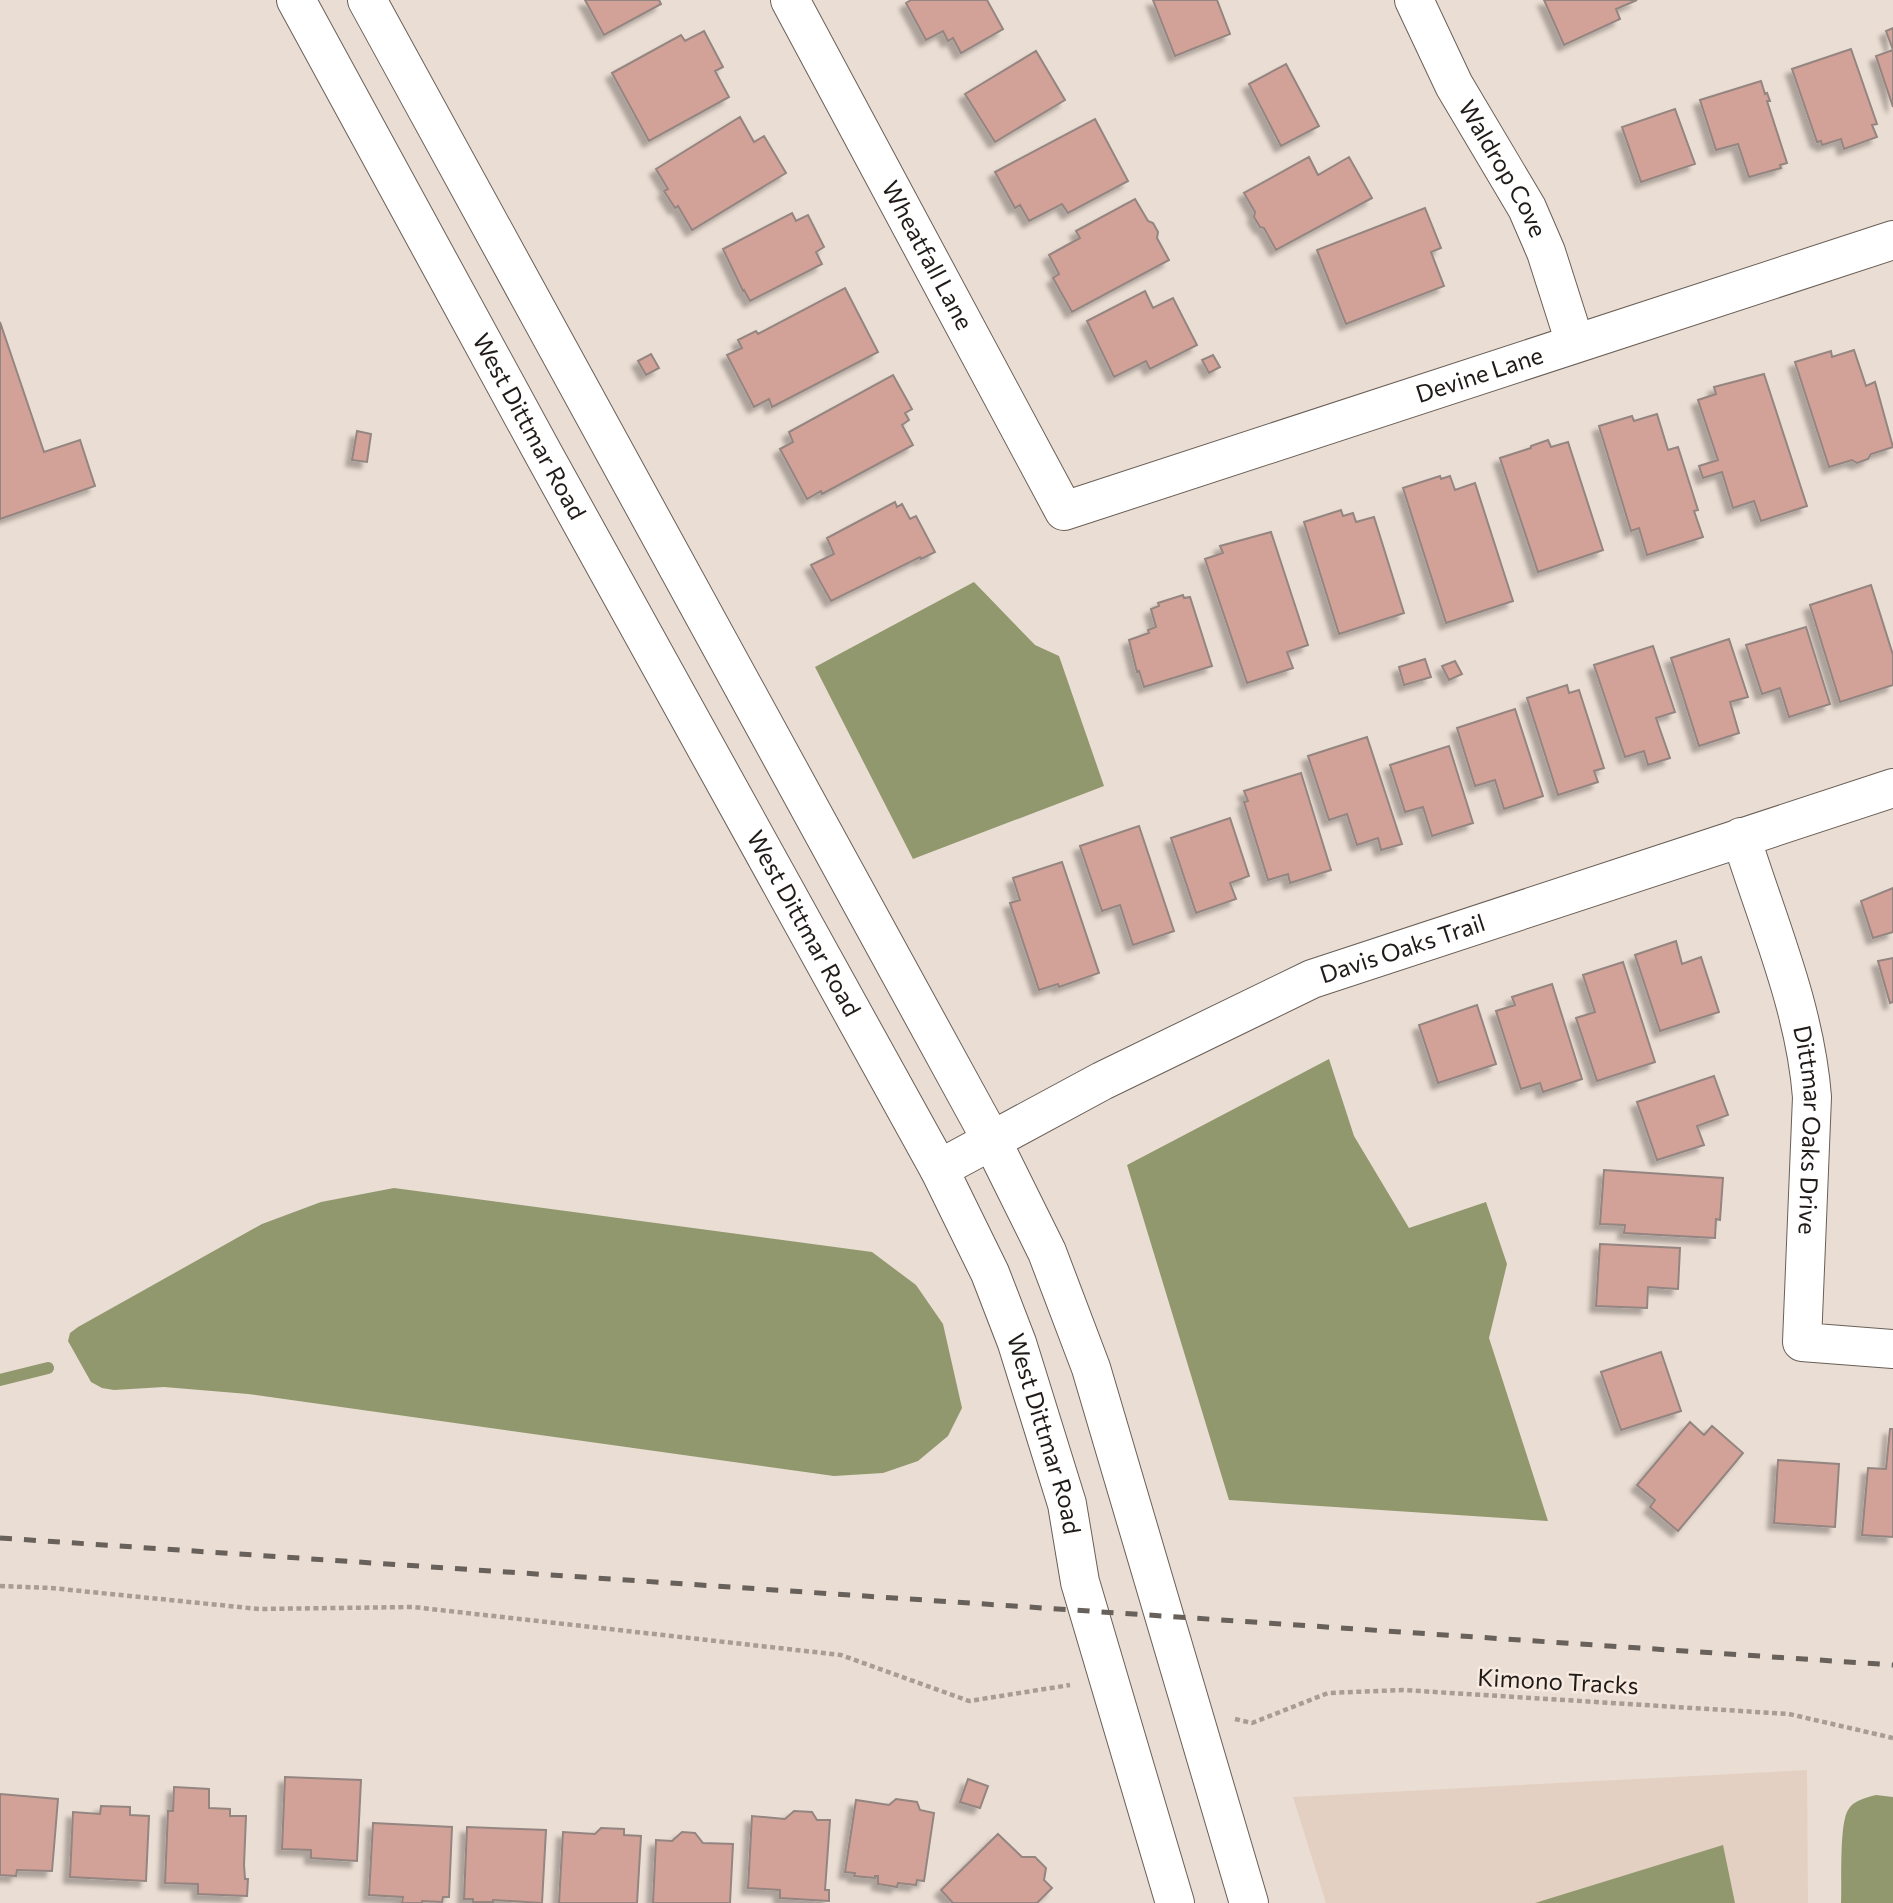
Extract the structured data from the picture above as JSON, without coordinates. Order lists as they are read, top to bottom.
{
  "streets": {
    "street": [
      "Waldrop Cove",
      "Wheatfall Lane",
      "Devine Lane",
      "West Dittmar Road",
      "Davis Oaks Trail",
      "Dittmar Oaks Drive"
    ],
    "path": ["Kimono Tracks"]
  },
  "crossings": [
    ["Waldrop Cove", "Devine Lane"],
    ["Wheatfall Lane", "Devine Lane"],
    ["West Dittmar Road", "Davis Oaks Trail"],
    ["Davis Oaks Trail", "Dittmar Oaks Drive"]
  ]
}
